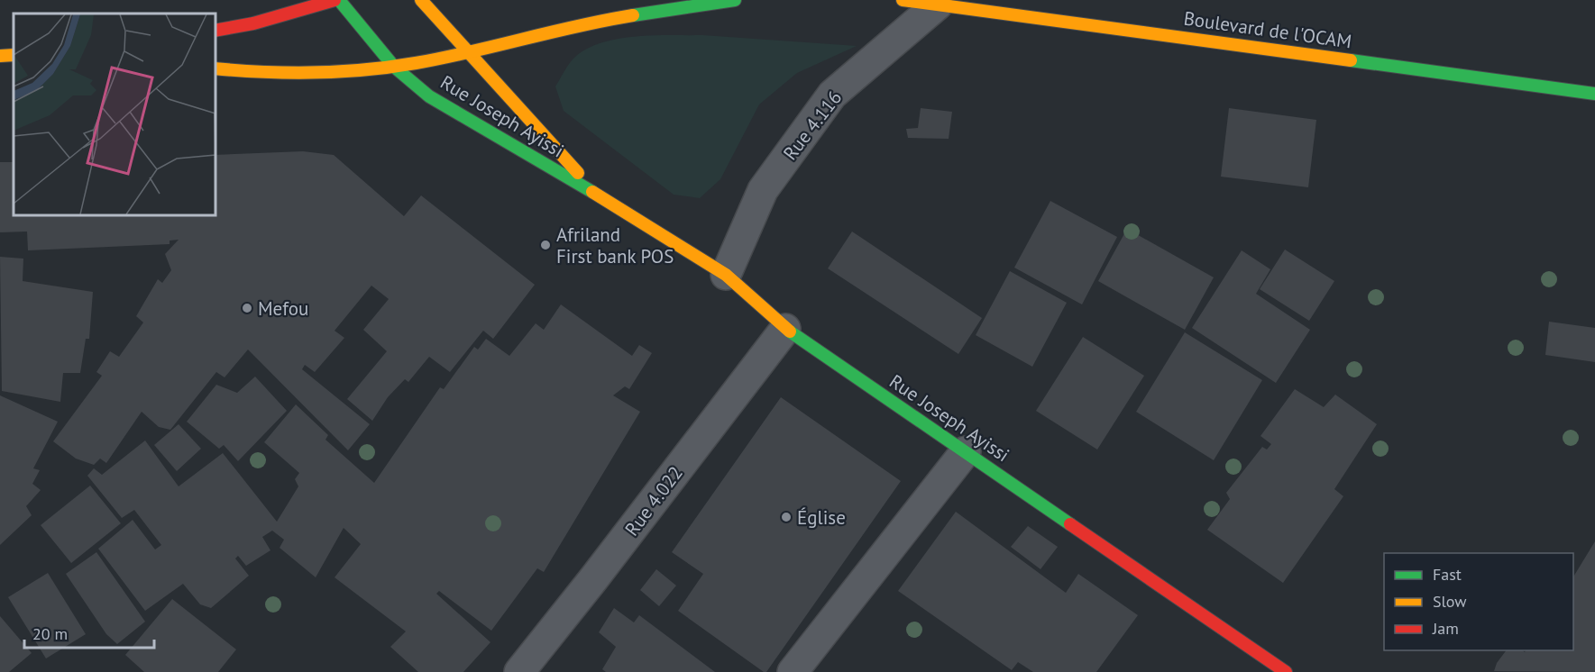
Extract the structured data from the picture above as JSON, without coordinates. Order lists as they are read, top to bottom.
{
  "streets": {
    "main road": ["Boulevard de l'OCAM", "Rue Joseph Ayissi"],
    "street": ["Rue 4.116", "Rue 4.022"]
  },
  "crossings": [
    ["Boulevard de l'OCAM", "Rue 4.116"],
    ["Rue Joseph Ayissi", "Rue 4.116"],
    ["Rue Joseph Ayissi", "Rue 4.022"]
  ],
  "places": ["Afriland First bank POS", "Mefou", "Église"],
  "legend": ["Fast", "Slow", "Jam"],
  "scale_bar": "20 m"
}
